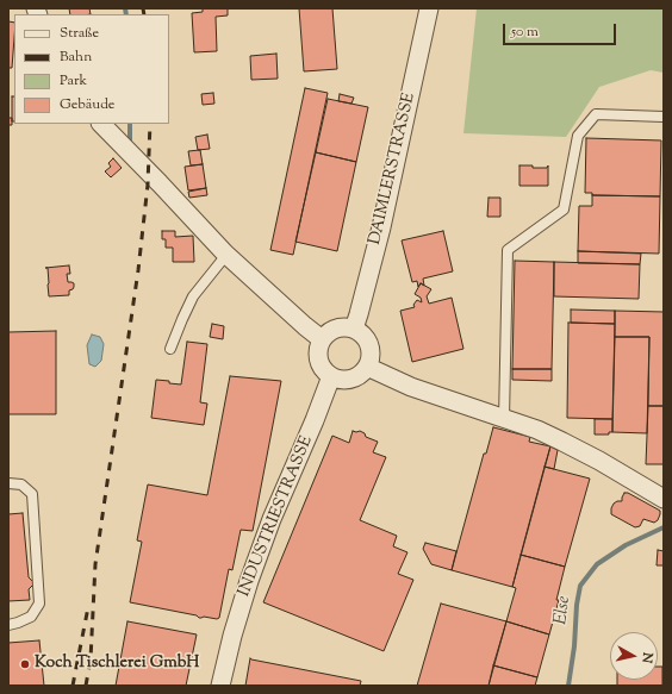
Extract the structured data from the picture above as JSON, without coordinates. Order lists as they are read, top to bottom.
{
  "streets": {
    "street": ["DAIMLERSTRASSE", "INDUSTRIESTRASSE"]
  },
  "crossings": [
    ["DAIMLERSTRASSE", "INDUSTRIESTRASSE"]
  ],
  "water": ["Else"],
  "places": ["Koch Tischlerei GmbH"],
  "legend": [
    "Straße",
    "Bahn",
    "Park",
    "Gebäude"
  ],
  "scale_bar": "50 m",
  "north": "right"
}
